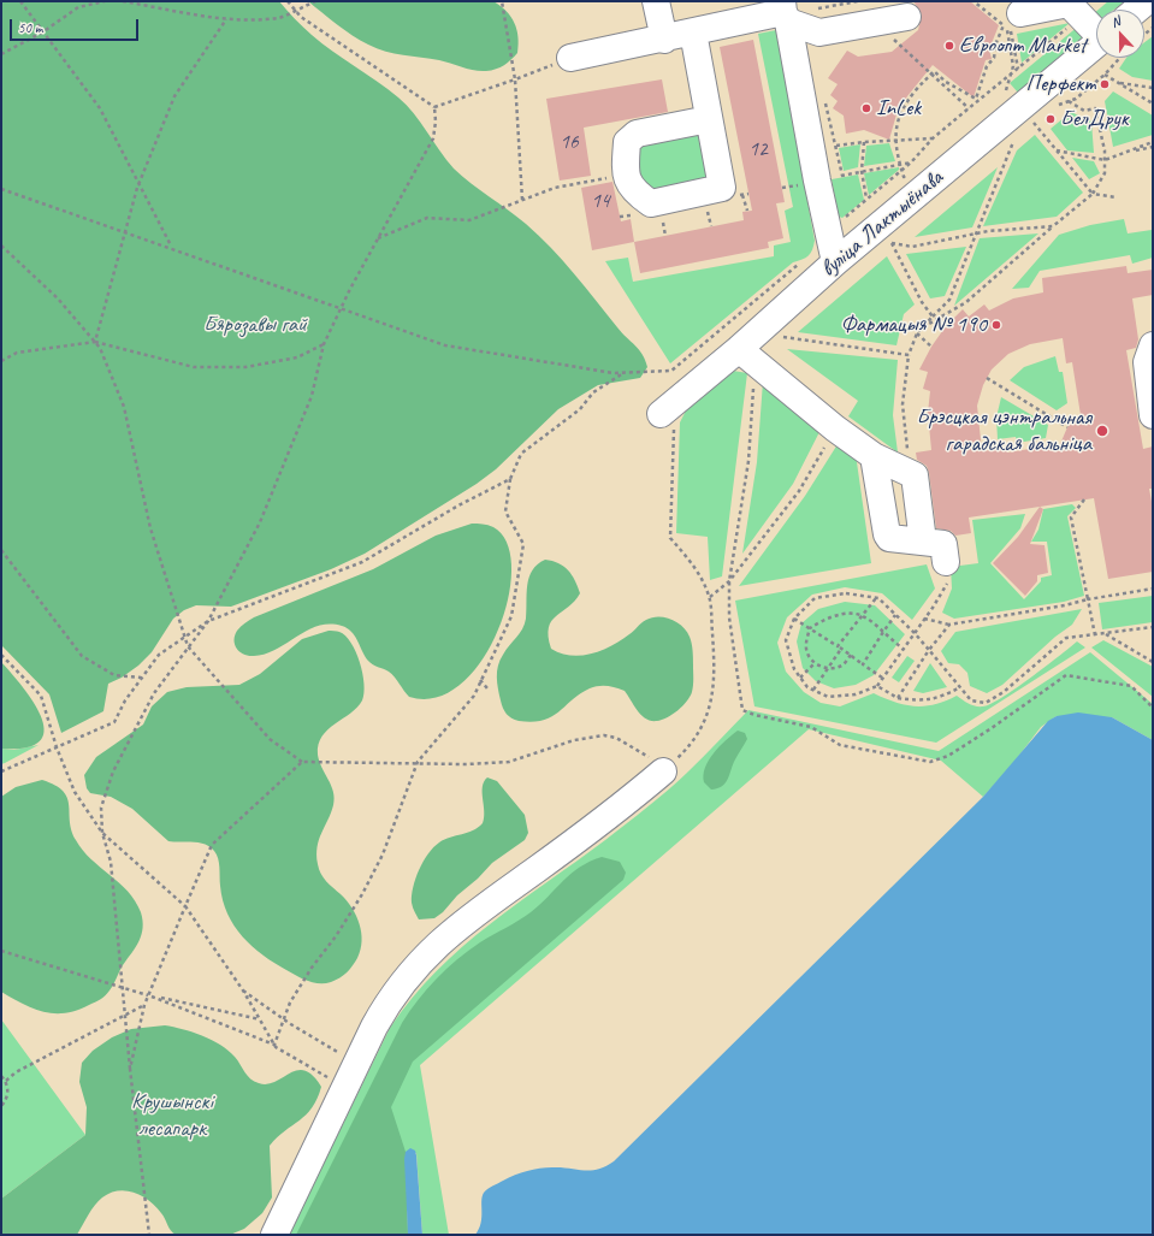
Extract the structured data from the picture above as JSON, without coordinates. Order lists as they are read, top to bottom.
{
  "streets": {
    "street": ["вуліца Лактыёнава"]
  },
  "parks": ["Бярозавы гай", "Крушынскі лесапарк"],
  "places": [
    "Евроопт Market",
    "Перфект",
    "InLek",
    "БелДрук",
    "Фармацыя № 190",
    "Брэсцкая цэнтральная гарадская бальніца"
  ],
  "house_numbers": ["16", "12", "14"],
  "scale_bar": "50 m",
  "north": "top"
}
